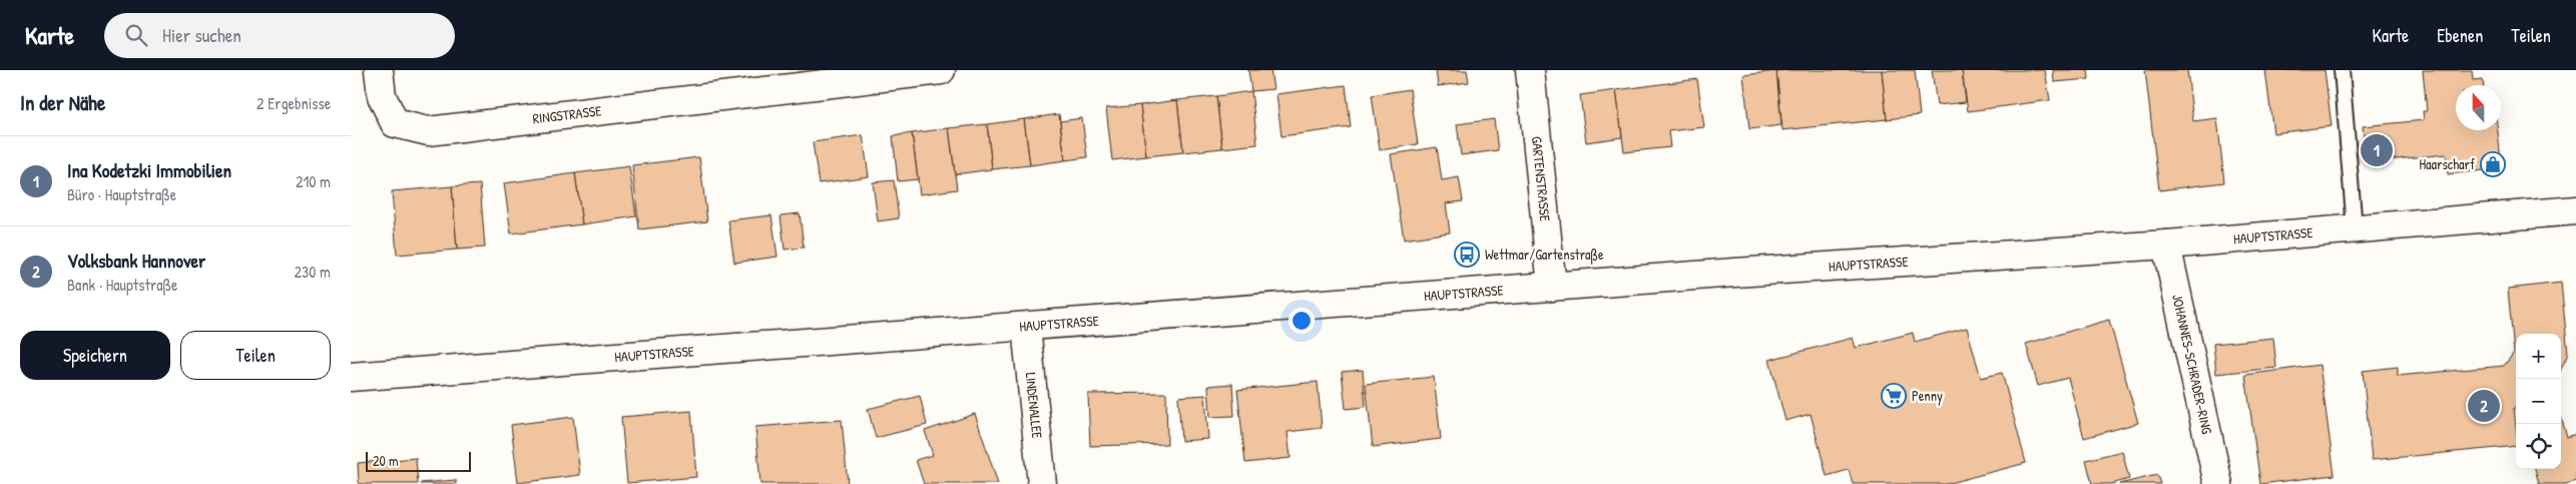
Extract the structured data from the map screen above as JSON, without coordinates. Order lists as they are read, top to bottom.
{
  "streets": {
    "street": [
      "RINGSTRASSE",
      "GARTENSTRASSE",
      "HAUPTSTRASSE",
      "JOHANNES-SCHRADER-RING",
      "LINDENALLEE"
    ]
  },
  "crossings": [
    ["GARTENSTRASSE", "HAUPTSTRASSE"],
    ["HAUPTSTRASSE", "JOHANNES-SCHRADER-RING"],
    ["HAUPTSTRASSE", "LINDENALLEE"]
  ],
  "places": {
    "shop": ["Haarscharf"],
    "bus stop": ["Wettmar/Gartenstraße"],
    "supermarket": ["Penny"]
  },
  "scale_bar": "20 m",
  "north": "top",
  "page": {
    "header": "Karte",
    "search": "Hier suchen",
    "nav": ["Karte", "Ebenen", "Teilen"],
    "heading": ["In der Nähe", "2 Ergebnisse"],
    "pins": ["1", "2"],
    "list": [
      {
        "mark": "1",
        "name": "Ina Kodetzki Immobilien",
        "note": "Büro · Hauptstraße",
        "value": "210 m"
      },
      {
        "mark": "2",
        "name": "Volksbank Hannover",
        "note": "Bank · Hauptstraße",
        "value": "230 m"
      }
    ],
    "buttons": ["Speichern", "Teilen"],
    "map_buttons": ["+", "−"],
    "scale": "20 m"
  }
}
